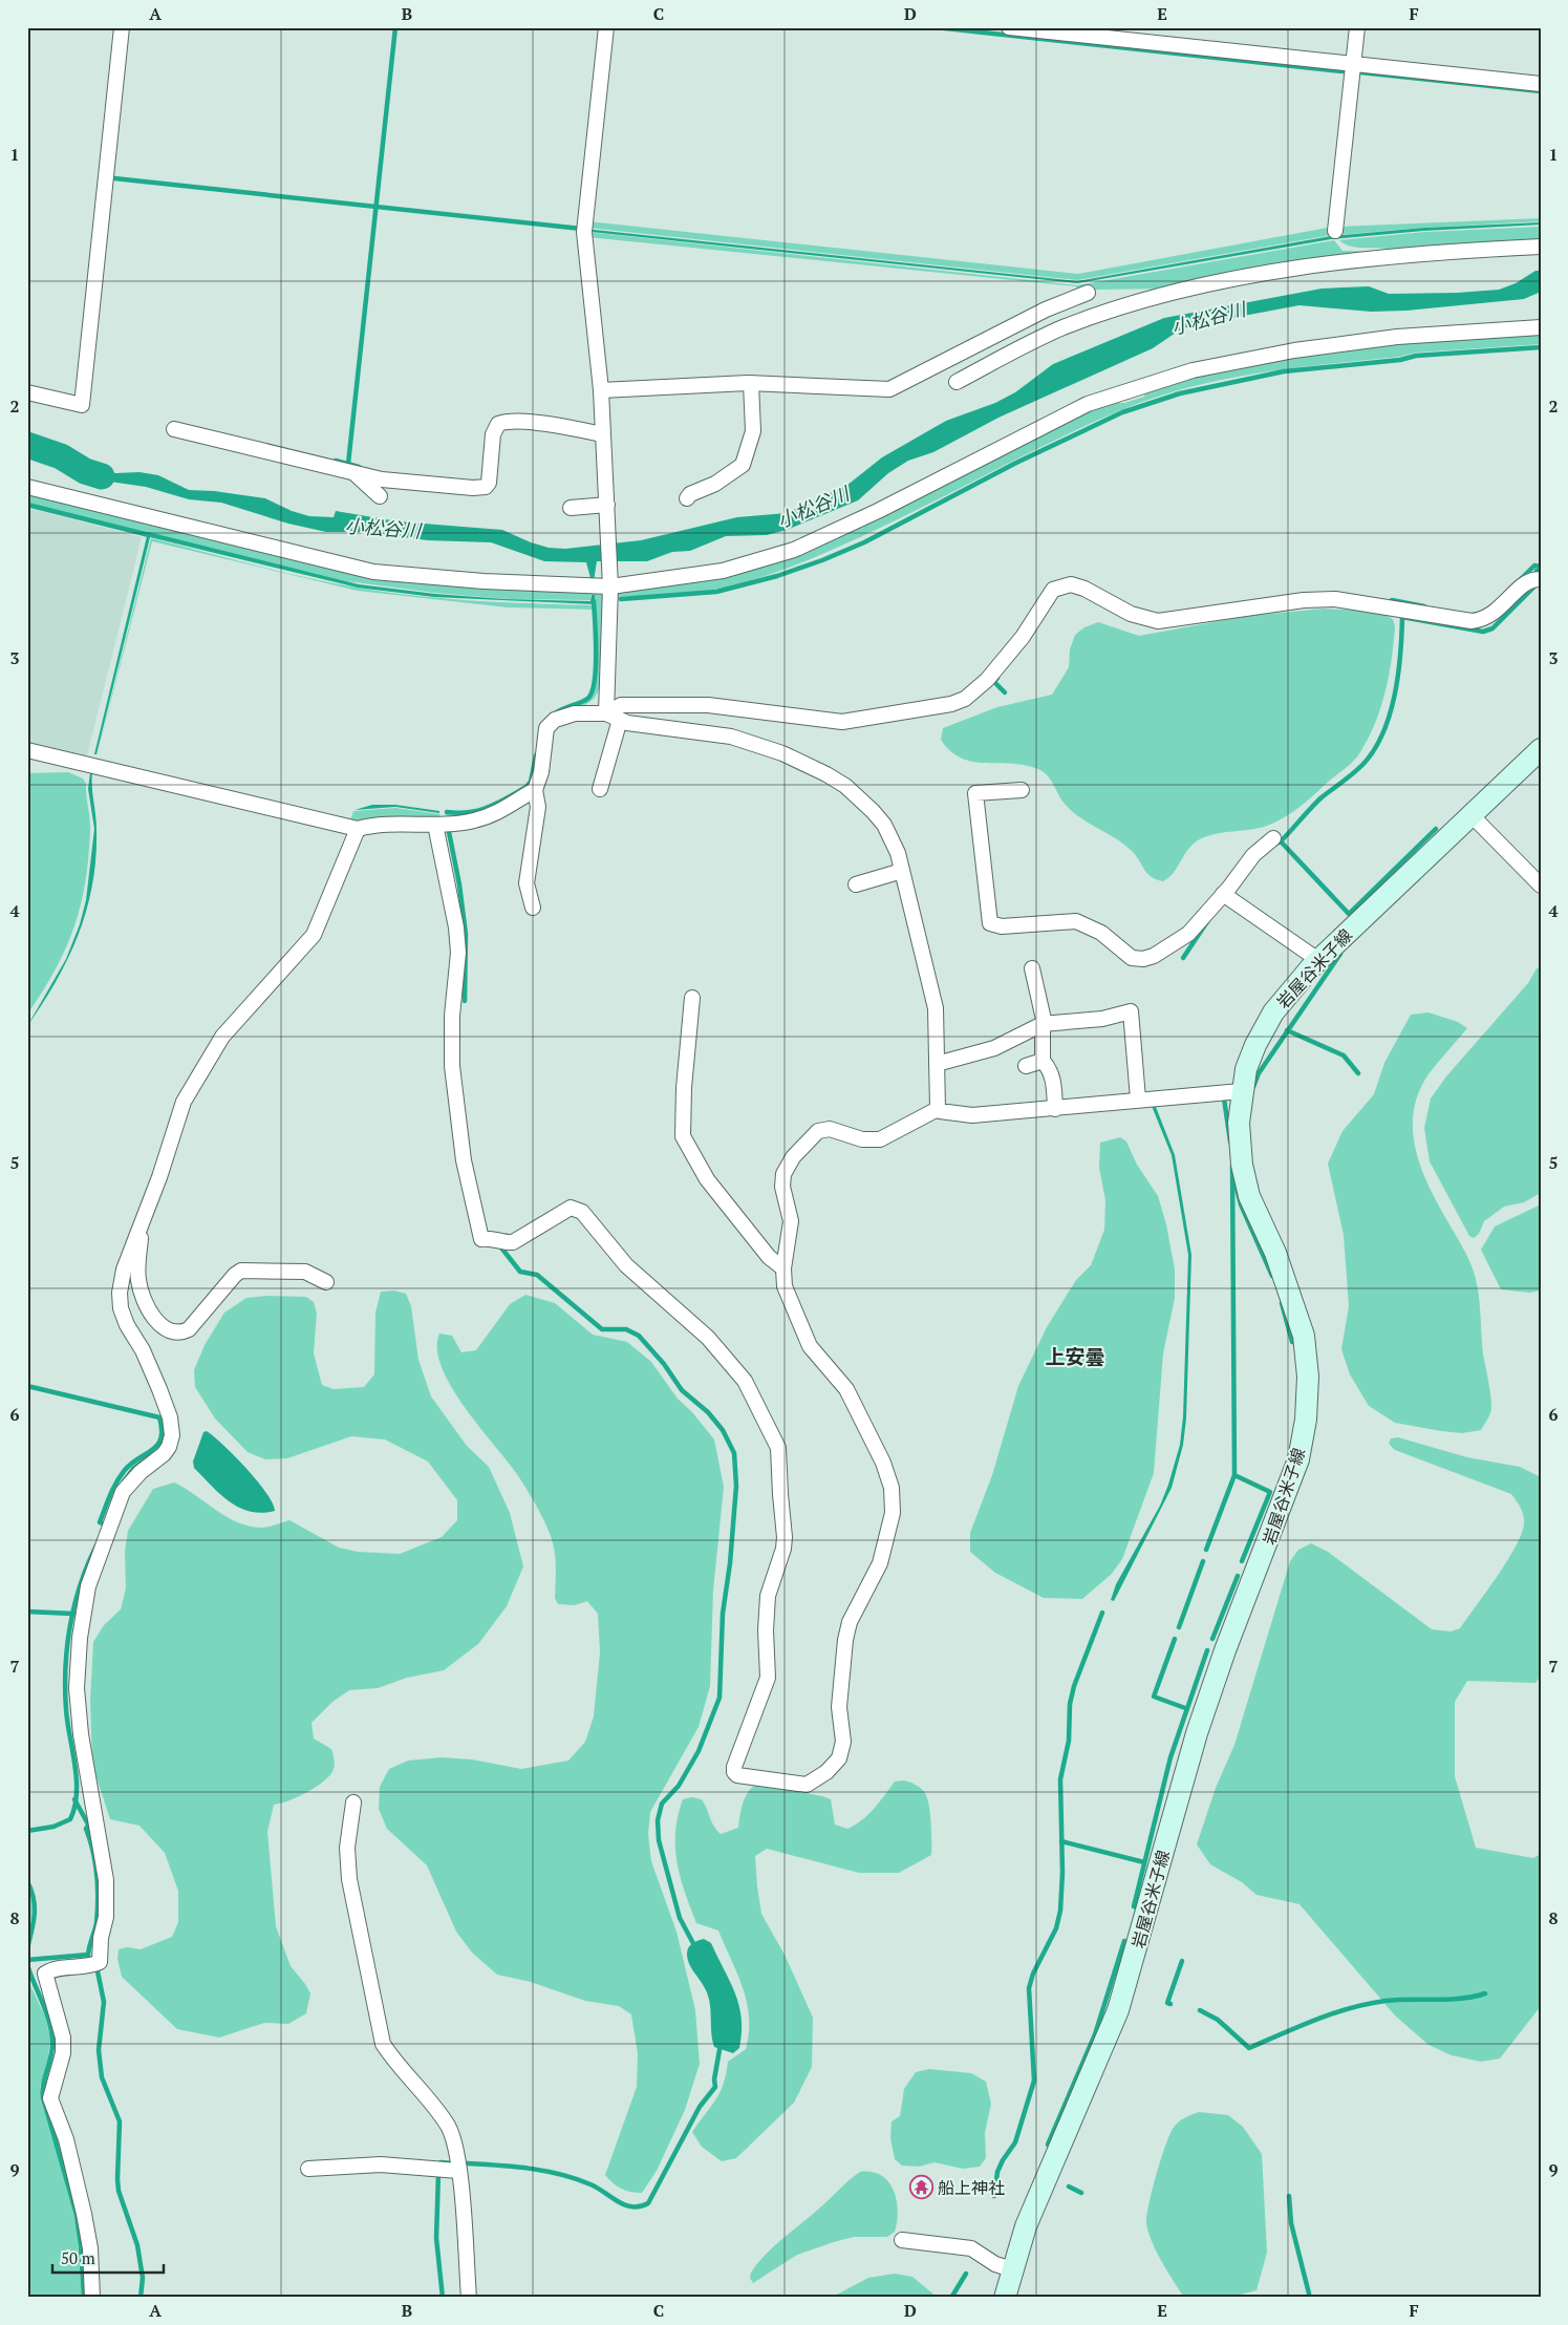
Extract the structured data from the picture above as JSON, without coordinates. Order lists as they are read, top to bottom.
{
  "streets": {
    "main road": ["岩屋谷米子線"]
  },
  "districts": ["上安曇"],
  "water": ["小松谷川"],
  "places": {
    "temple": ["船上神社"]
  },
  "scale_bar": "50 m",
  "grid": {
    "columns": [
      "A",
      "B",
      "C",
      "D",
      "E",
      "F"
    ],
    "rows": [
      "1",
      "2",
      "3",
      "4",
      "5",
      "6",
      "7",
      "8",
      "9"
    ]
  }
}
